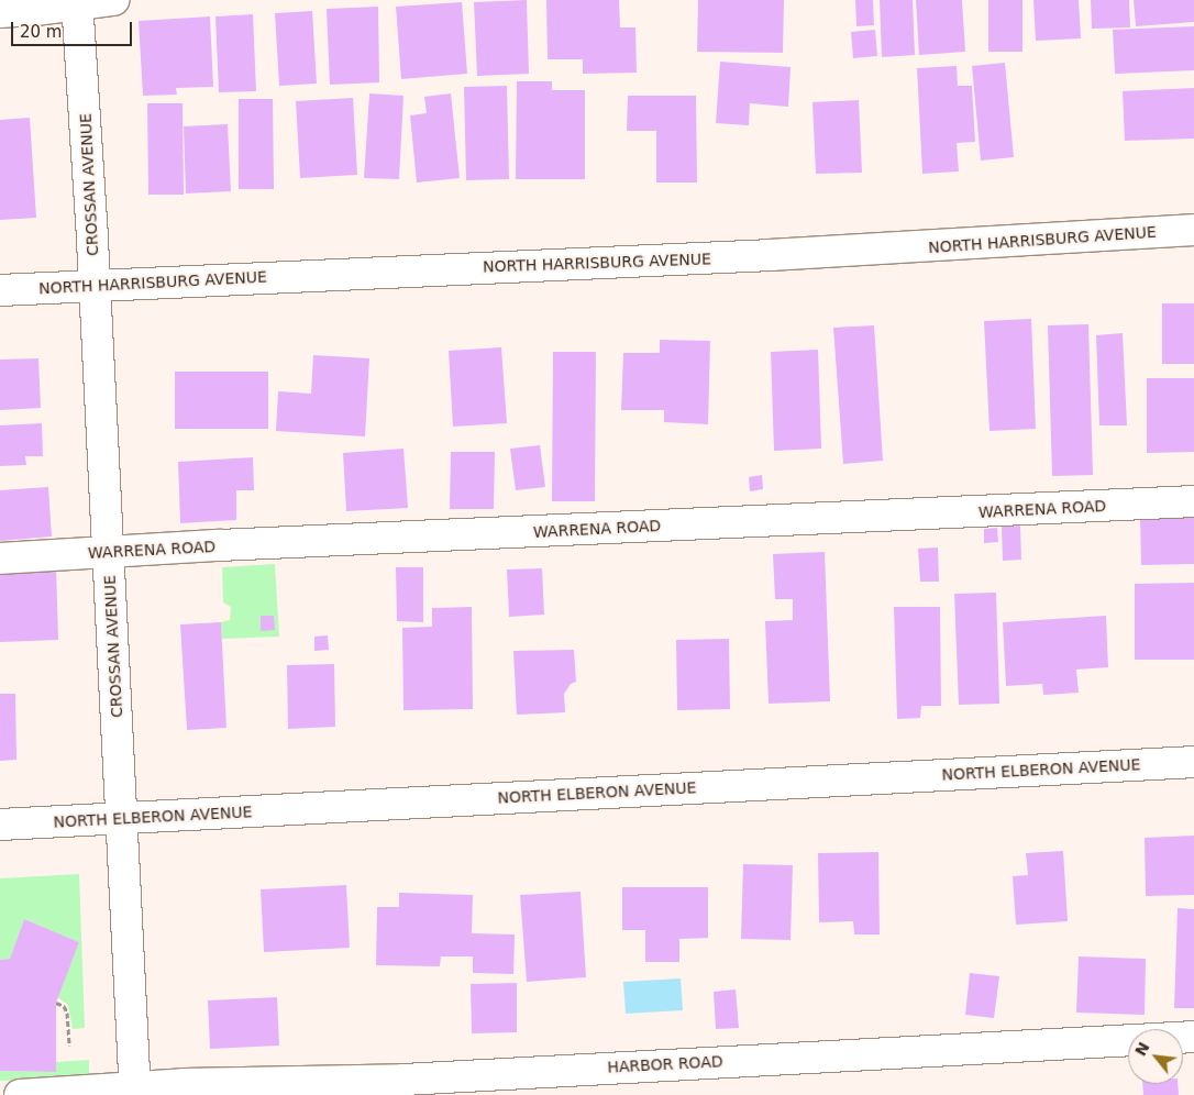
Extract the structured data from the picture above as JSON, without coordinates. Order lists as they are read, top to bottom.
{
  "streets": {
    "street": [
      "CROSSAN AVENUE",
      "NORTH HARRISBURG AVENUE",
      "WARRENA ROAD",
      "NORTH ELBERON AVENUE",
      "HARBOR ROAD"
    ]
  },
  "crossings": [
    ["CROSSAN AVENUE", "NORTH HARRISBURG AVENUE"],
    ["CROSSAN AVENUE", "WARRENA ROAD"],
    ["CROSSAN AVENUE", "NORTH ELBERON AVENUE"],
    ["CROSSAN AVENUE", "HARBOR ROAD"]
  ],
  "scale_bar": "20 m",
  "north": "top left"
}
